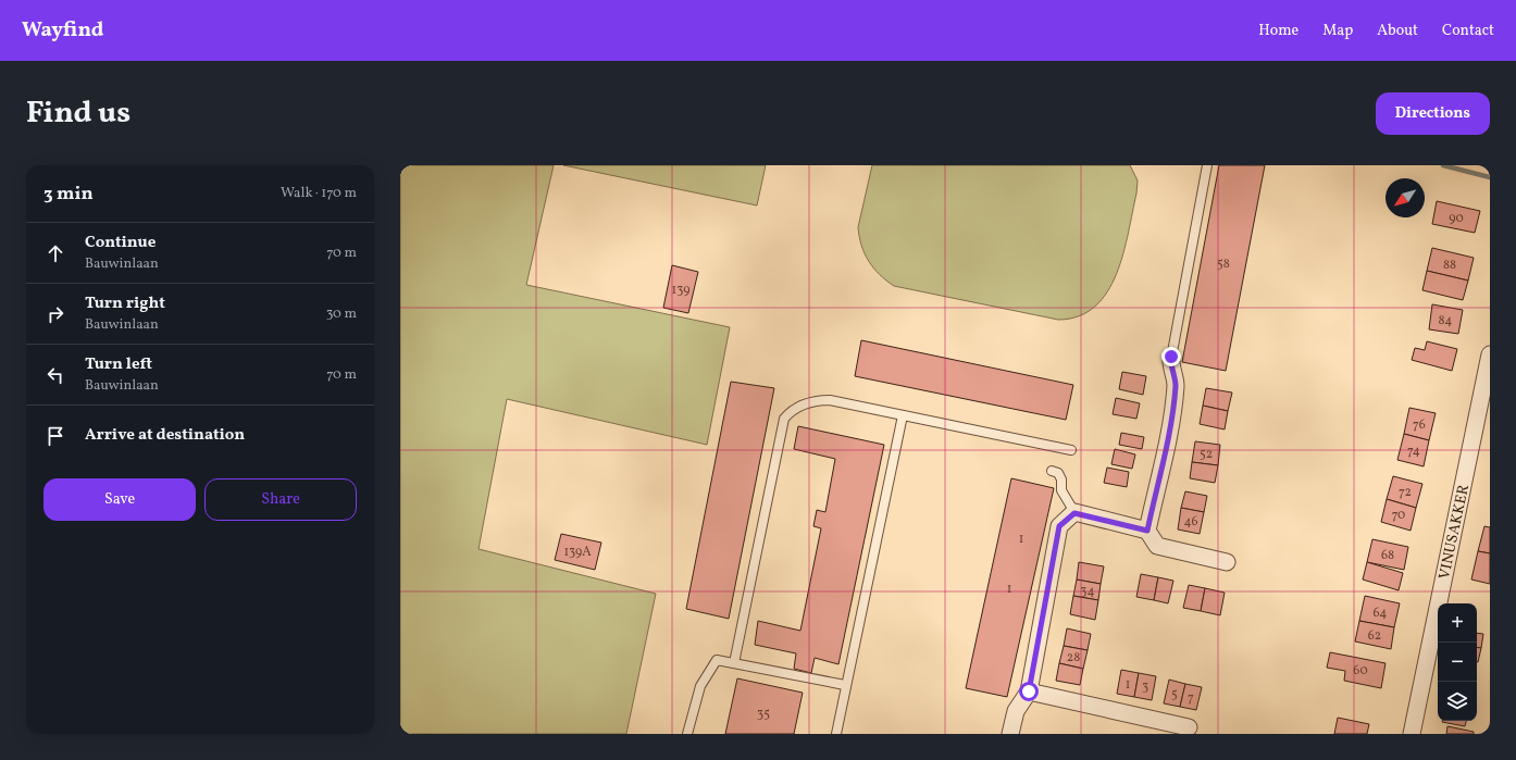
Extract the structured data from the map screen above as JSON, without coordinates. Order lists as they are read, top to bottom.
{
  "streets": {
    "street": ["VINUSAKKER"]
  },
  "house_numbers": [
    "90",
    "58",
    "88",
    "139",
    "84",
    "76",
    "74",
    "52",
    "72",
    "70",
    "46",
    "1",
    "139A",
    "68",
    "1",
    "34",
    "64",
    "62",
    "28",
    "60",
    "1",
    "3",
    "5",
    "7",
    "35"
  ],
  "north": "bottom left",
  "page": {
    "header": "Wayfind",
    "nav": [
      "Home",
      "Map",
      "About",
      "Contact"
    ],
    "title": "Find us",
    "buttons": [
      "Directions",
      ["Save", "Share"]
    ],
    "heading": ["3 min", "Walk · 170 m"],
    "list": [
      ["Continue", "Bauwinlaan", "70 m"],
      ["Turn right", "Bauwinlaan", "30 m"],
      ["Turn left", "Bauwinlaan", "70 m"],
      "Arrive at destination"
    ],
    "map_buttons": ["+", "−"]
  }
}
